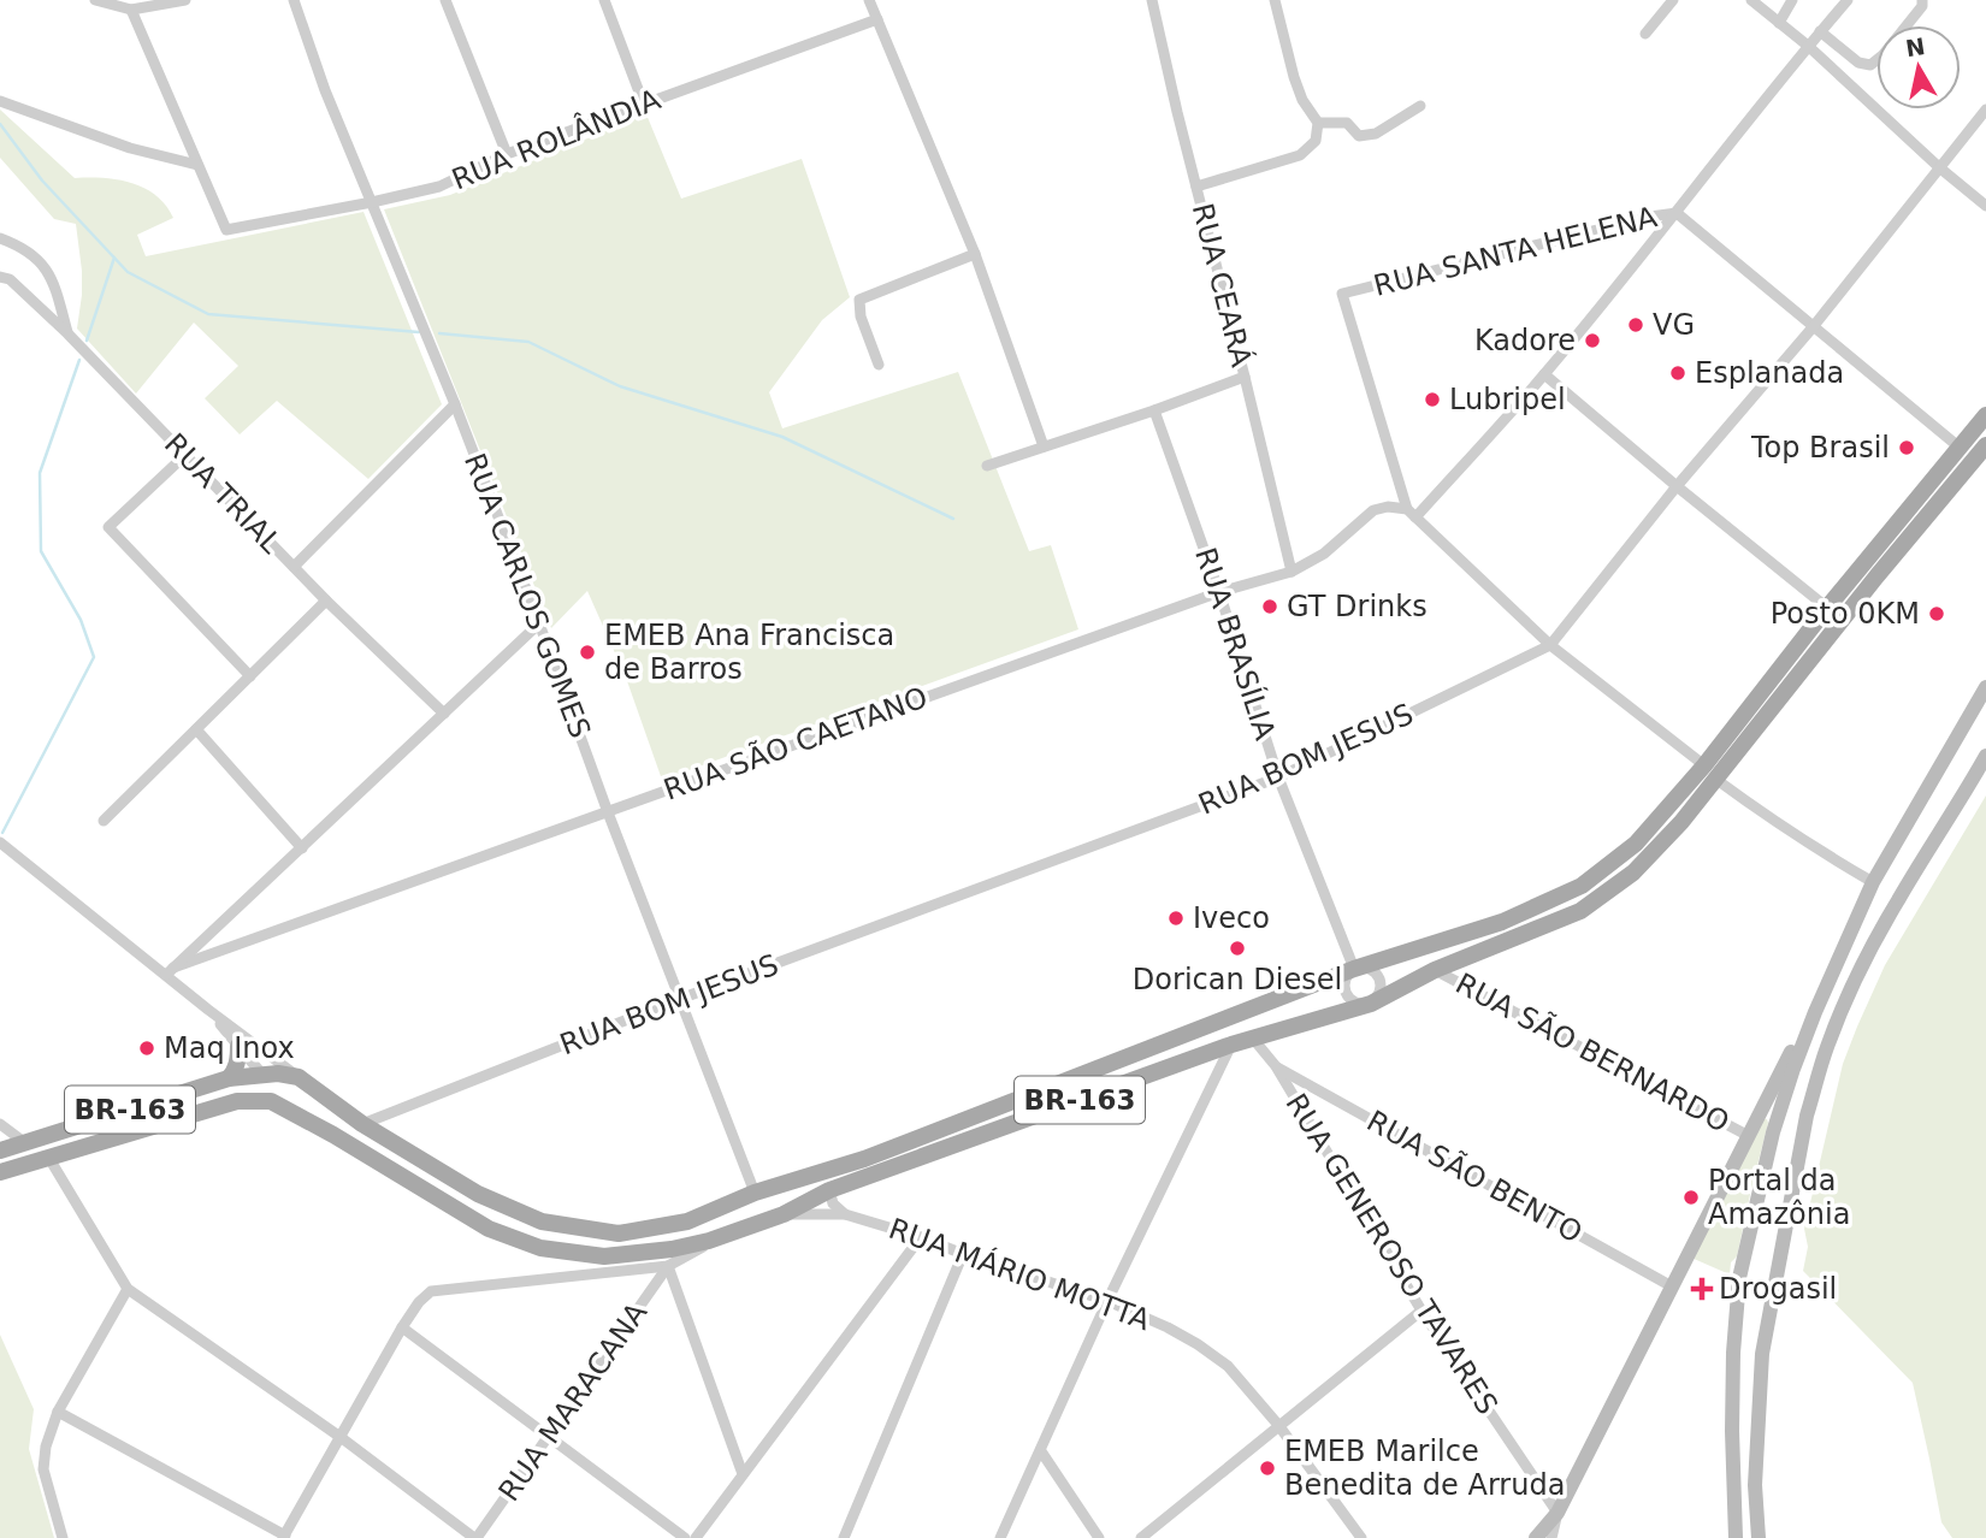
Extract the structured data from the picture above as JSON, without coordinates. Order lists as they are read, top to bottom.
{
  "streets": {
    "main road": ["BR-163"],
    "street": [
      "RUA ROLÂNDIA",
      "RUA SANTA HELENA",
      "RUA CEARÁ",
      "RUA TRIAL",
      "RUA CARLOS GOMES",
      "RUA BRASÍLIA",
      "RUA SÃO CAETANO",
      "RUA BOM JESUS",
      "RUA SÃO BERNARDO",
      "RUA SÃO BENTO",
      "RUA GENEROSO TAVARES",
      "RUA MÁRIO MOTTA",
      "RUA MARACANA"
    ]
  },
  "crossings": [
    ["RUA ROLÂNDIA", "RUA CARLOS GOMES"],
    ["RUA SANTA HELENA", "RUA SÃO CAETANO"],
    ["RUA SANTA HELENA", "RUA BOM JESUS"],
    ["RUA SANTA HELENA", "BR-163"],
    ["RUA CEARÁ", "RUA SÃO CAETANO"],
    ["RUA CARLOS GOMES", "RUA SÃO CAETANO"],
    ["RUA CARLOS GOMES", "RUA BOM JESUS"],
    ["RUA CARLOS GOMES", "BR-163"],
    ["RUA BRASÍLIA", "RUA SÃO CAETANO"],
    ["RUA BRASÍLIA", "RUA BOM JESUS"],
    ["RUA BRASÍLIA", "BR-163"],
    ["RUA BOM JESUS", "BR-163"],
    ["RUA SÃO BERNARDO", "BR-163"],
    ["BR-163", "RUA GENEROSO TAVARES"],
    ["BR-163", "RUA MÁRIO MOTTA"],
    ["RUA SÃO BENTO", "RUA GENEROSO TAVARES"]
  ],
  "places": {
    "other": [
      "VG",
      "Kadore",
      "Esplanada",
      "Lubripel",
      "Top Brasil",
      "GT Drinks",
      "Posto 0KM",
      "EMEB Ana Francisca de Barros",
      "Iveco",
      "Dorican Diesel",
      "Maq Inox",
      "Portal da Amazônia",
      "EMEB Marilce Benedita de Arruda"
    ],
    "health": ["Drogasil"]
  },
  "north": "top"
}
